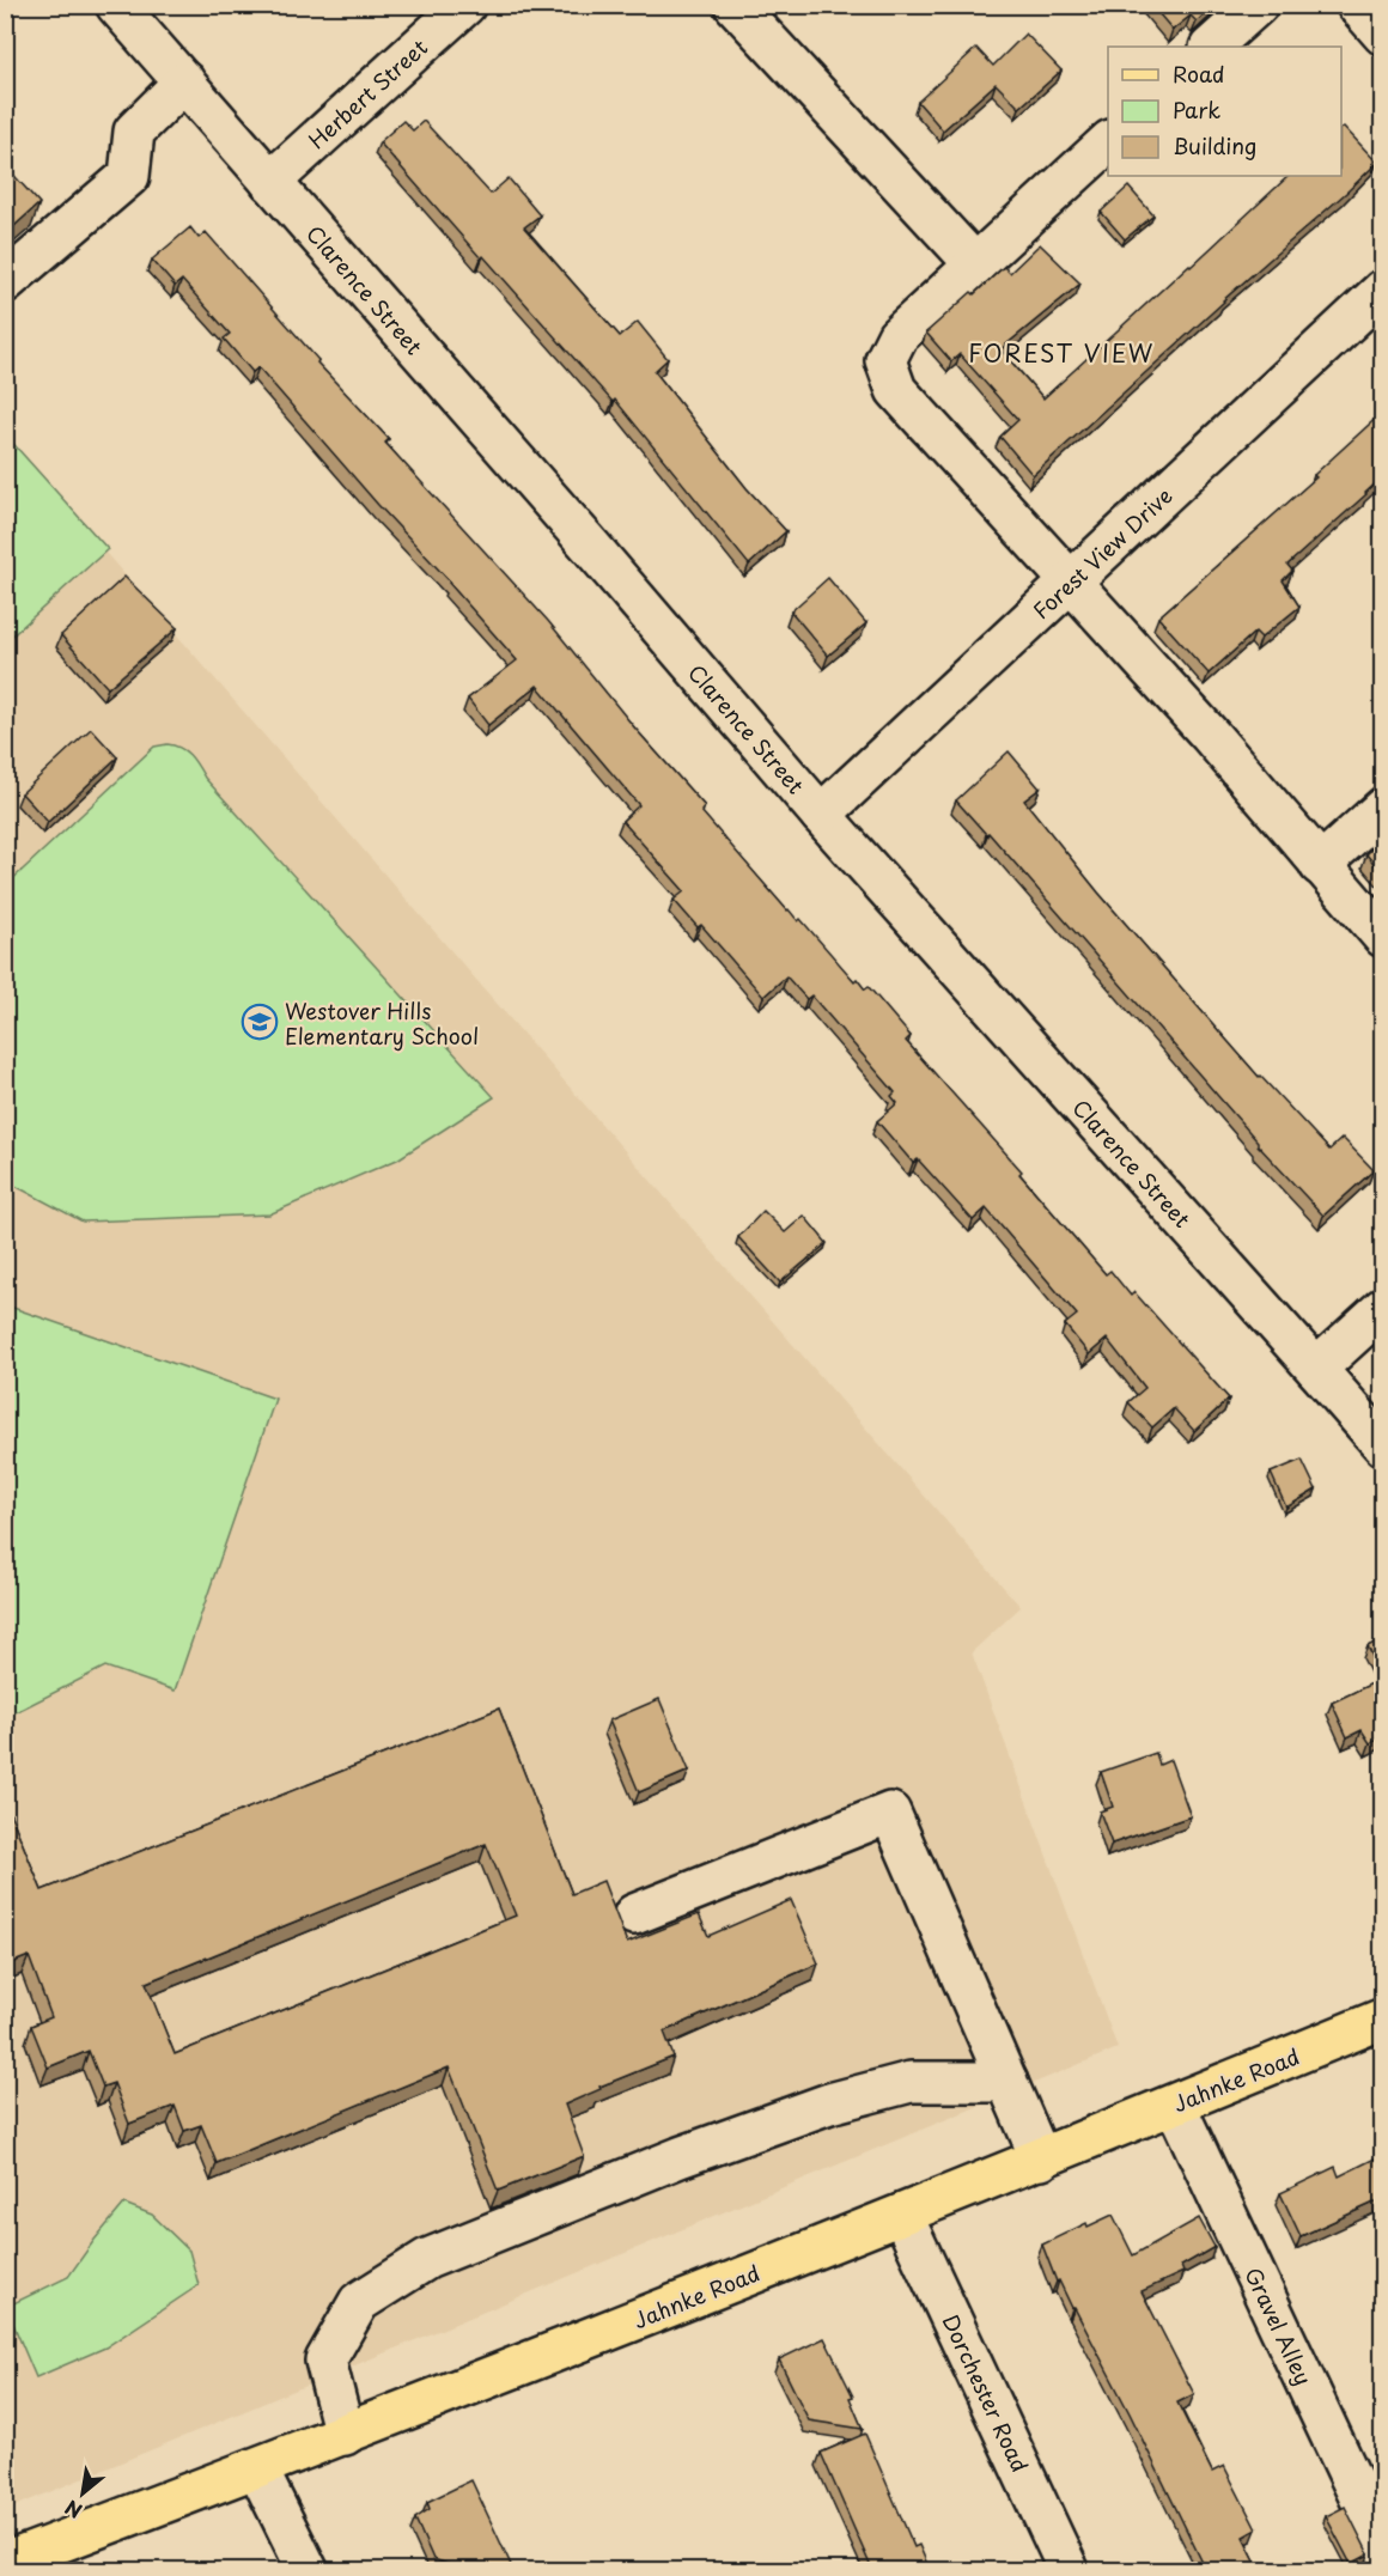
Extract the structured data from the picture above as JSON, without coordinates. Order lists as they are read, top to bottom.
{
  "streets": {
    "main road": ["Jahnke Road"],
    "street": [
      "Herbert Street",
      "Clarence Street",
      "Forest View Drive",
      "Gravel Alley",
      "Dorchester Road"
    ]
  },
  "crossings": [
    ["Herbert Street", "Clarence Street"],
    ["Clarence Street", "Forest View Drive"],
    ["Jahnke Road", "Gravel Alley"],
    ["Jahnke Road", "Dorchester Road"]
  ],
  "districts": ["FOREST VIEW"],
  "places": {
    "school or university": ["Westover Hills Elementary School"]
  },
  "legend": ["Road", "Park", "Building"],
  "north": "bottom left"
}
